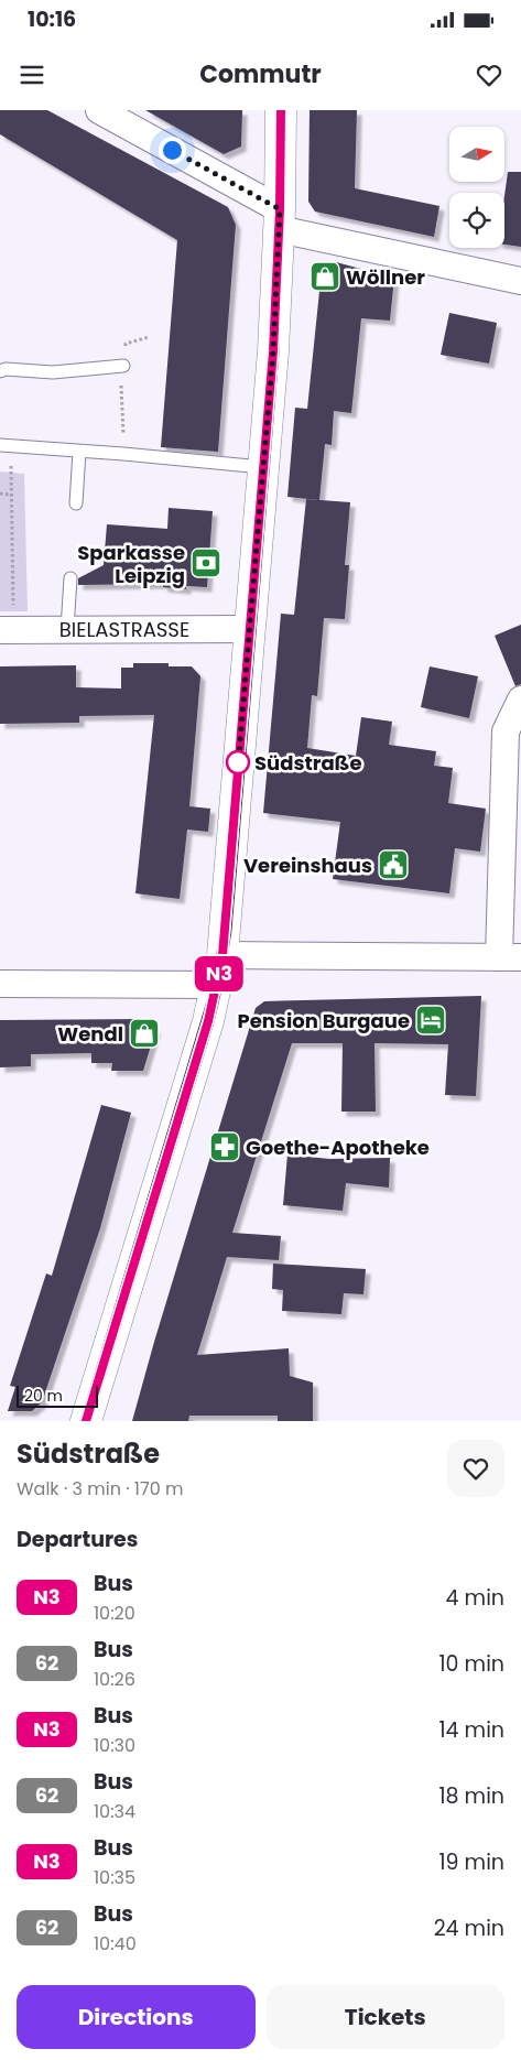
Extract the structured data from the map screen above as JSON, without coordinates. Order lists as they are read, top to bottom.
{
  "streets": {
    "street": ["BIELASTRASSE"]
  },
  "places": {
    "shop": ["Wöllner", "Wendl"],
    "bank": ["Sparkasse Leipzig"],
    "other": ["Südstraße"],
    "public building": ["Vereinshaus"],
    "hotel": ["Pension Burgaue"],
    "pharmacy": ["Goethe-Apotheke"]
  },
  "lines": ["bus line N3"],
  "scale_bar": "20 m",
  "north": "right",
  "page": {
    "status": "10:16",
    "header": "Commutr",
    "on_map": "N3",
    "scale": "20 m",
    "heading": [
      ["Südstraße", "Walk · 3 min · 170 m"],
      "Departures"
    ],
    "list": [
      {
        "mark": "N3",
        "name": "Bus",
        "note": "10:20",
        "value": "4 min"
      },
      {
        "mark": "62",
        "name": "Bus",
        "note": "10:26",
        "value": "10 min"
      },
      {
        "mark": "N3",
        "name": "Bus",
        "note": "10:30",
        "value": "14 min"
      },
      {
        "mark": "62",
        "name": "Bus",
        "note": "10:34",
        "value": "18 min"
      },
      {
        "mark": "N3",
        "name": "Bus",
        "note": "10:35",
        "value": "19 min"
      },
      {
        "mark": "62",
        "name": "Bus",
        "note": "10:40",
        "value": "24 min"
      }
    ],
    "buttons": ["Directions", "Tickets"]
  }
}
